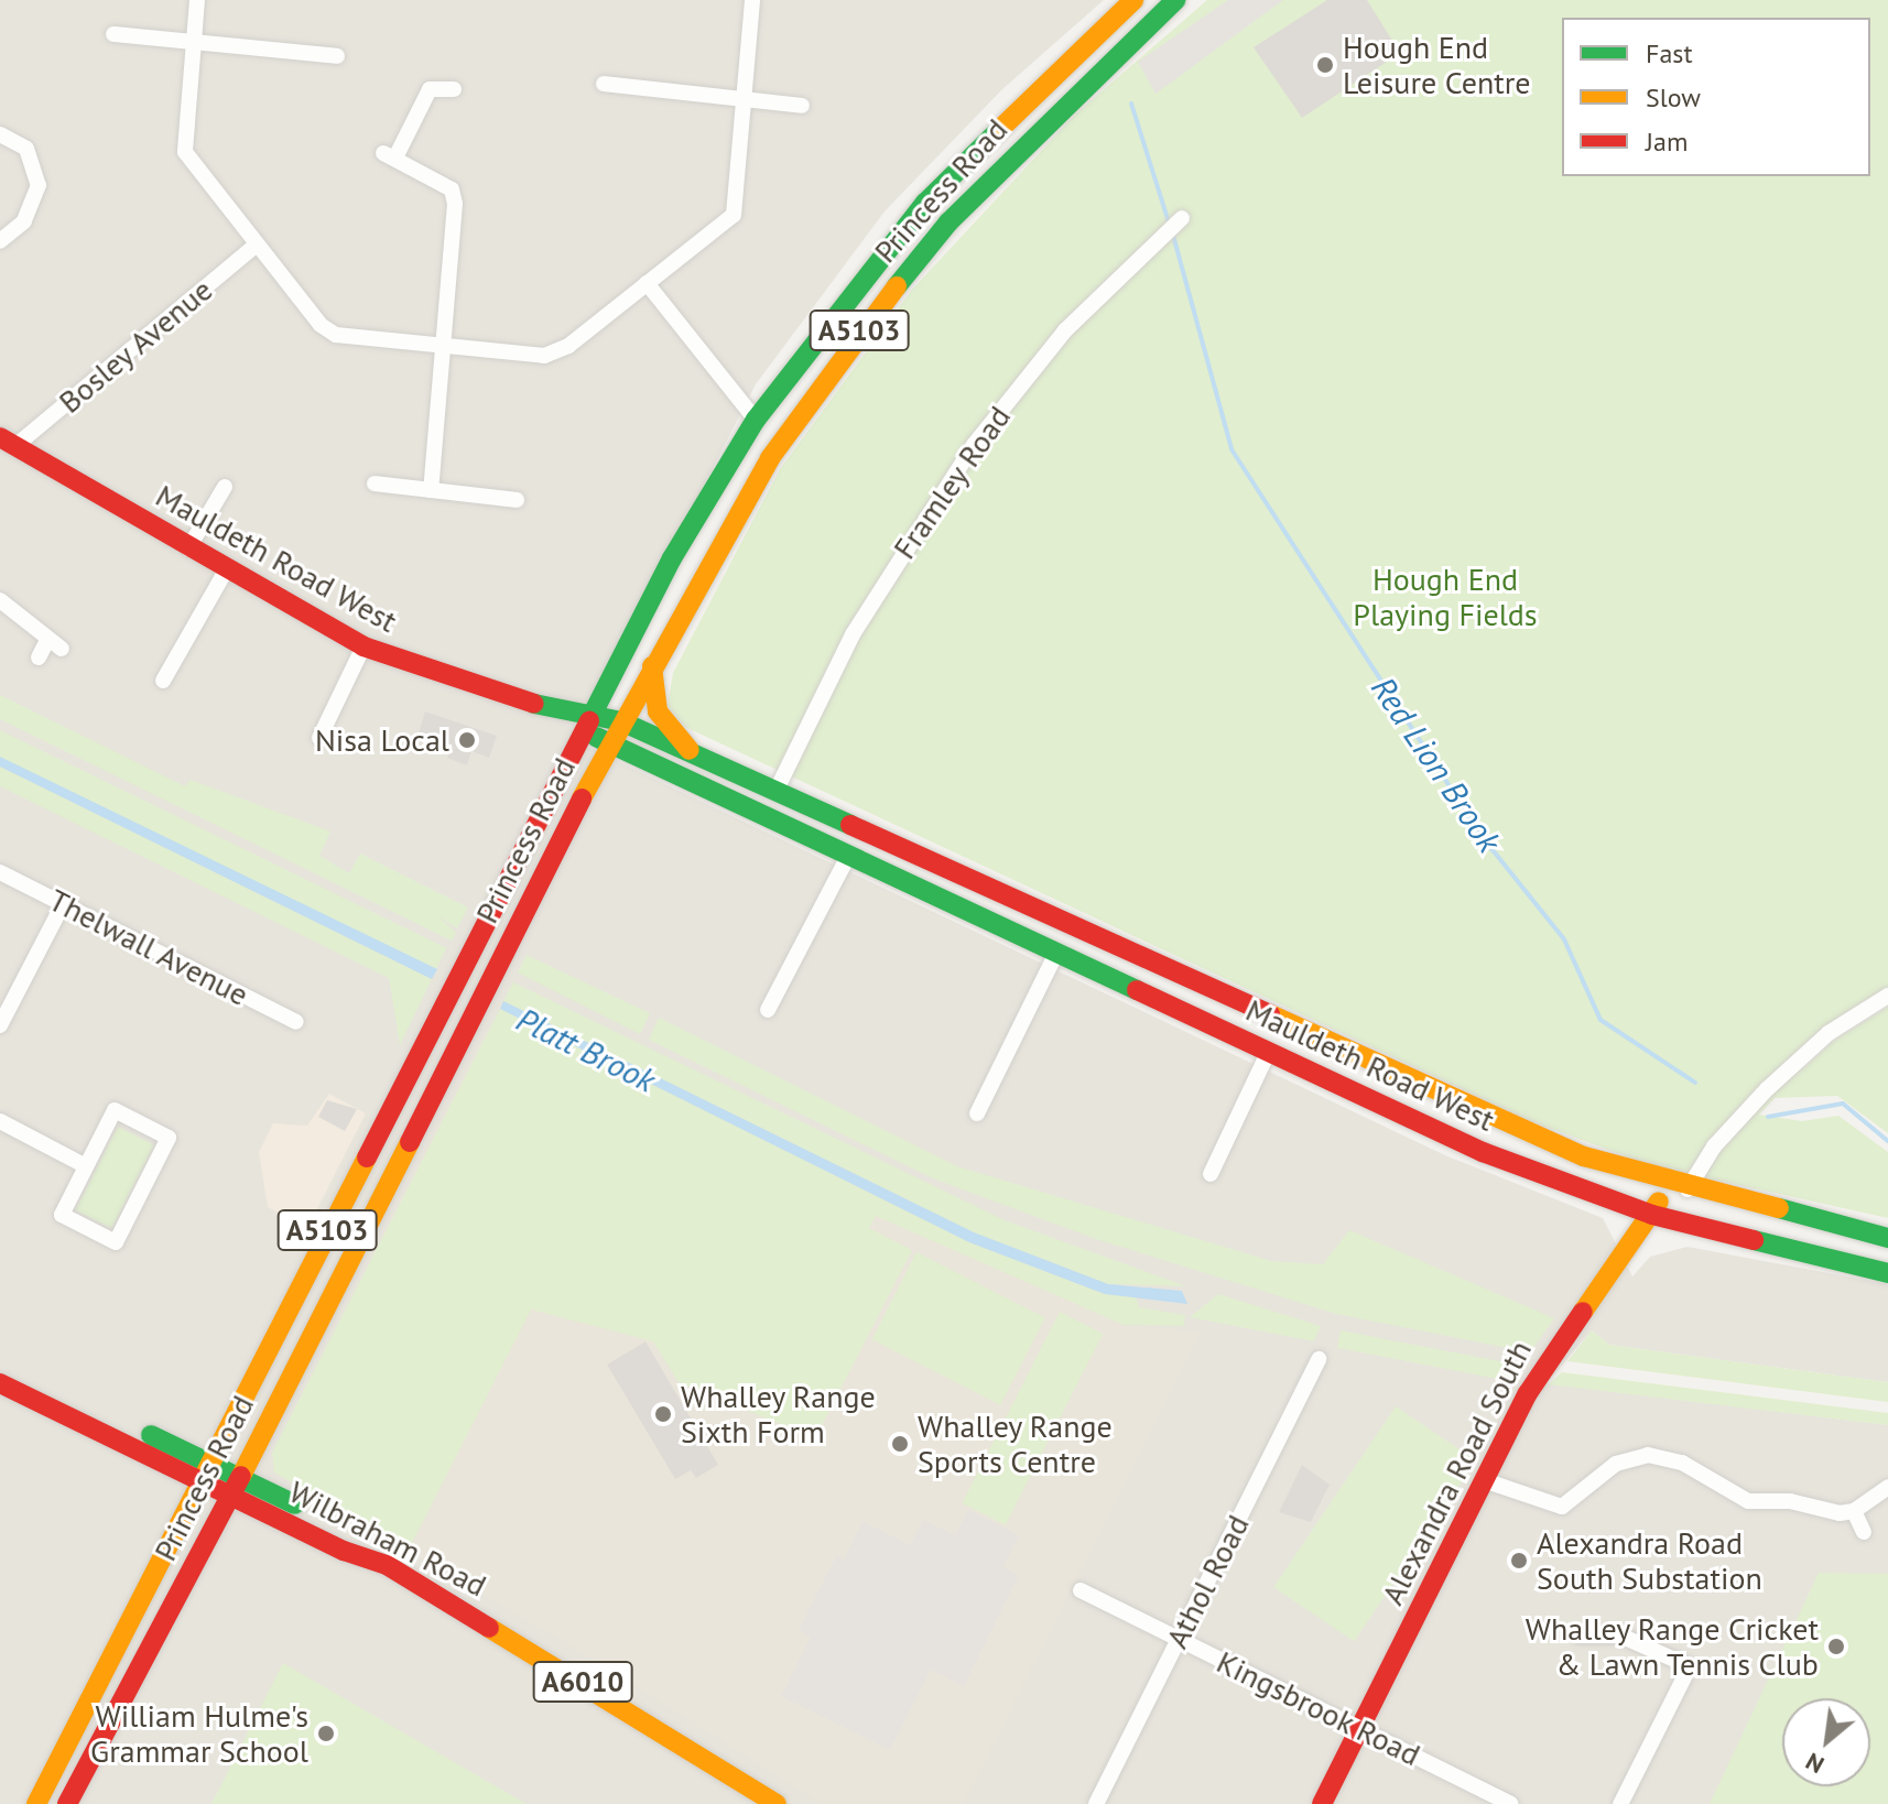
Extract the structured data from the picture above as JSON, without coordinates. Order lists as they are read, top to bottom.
{
  "streets": {
    "main road": [
      "Princess Road",
      "A5103",
      "Mauldeth Road West",
      "Alexandra Road South",
      "Wilbraham Road",
      "A6010"
    ],
    "street": [
      "Bosley Avenue",
      "Framley Road",
      "Thelwall Avenue",
      "Athol Road",
      "Kingsbrook Road"
    ]
  },
  "crossings": [
    ["Princess Road", "Mauldeth Road West"],
    ["Princess Road", "Wilbraham Road"],
    ["Princess Road", "A6010"],
    ["Bosley Avenue", "Mauldeth Road West"],
    ["Mauldeth Road West", "Alexandra Road South"],
    ["Alexandra Road South", "Kingsbrook Road"],
    ["Wilbraham Road", "A6010"],
    ["Athol Road", "Kingsbrook Road"]
  ],
  "water": ["Red Lion Brook", "Platt Brook"],
  "parks": ["Hough End Playing Fields"],
  "places": [
    "Hough End Leisure Centre",
    "Nisa Local",
    "Whalley Range Sixth Form",
    "Whalley Range Sports Centre",
    "Alexandra Road South Substation",
    "Whalley Range Cricket & Lawn Tennis Club",
    "William Hulme's Grammar School"
  ],
  "legend": ["Fast", "Slow", "Jam"],
  "north": "bottom left"
}
